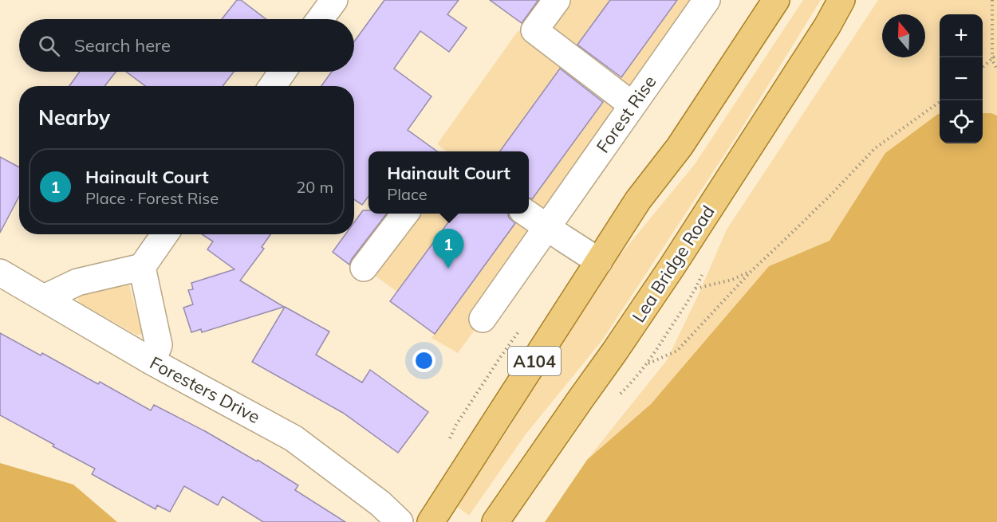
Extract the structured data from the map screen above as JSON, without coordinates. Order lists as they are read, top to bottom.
{
  "streets": {
    "main road": ["Lea Bridge Road", "A104"],
    "street": ["Forest Rise", "Foresters Drive"]
  },
  "north": "top",
  "page": {
    "map_buttons": ["+", "−"],
    "search": "Search here",
    "heading": "Nearby",
    "list": [
      {
        "mark": "1",
        "name": "Hainault Court",
        "note": "Place · Forest Rise",
        "value": "20 m"
      }
    ],
    "popup": ["Hainault Court", "Place"],
    "pins": "1"
  }
}
